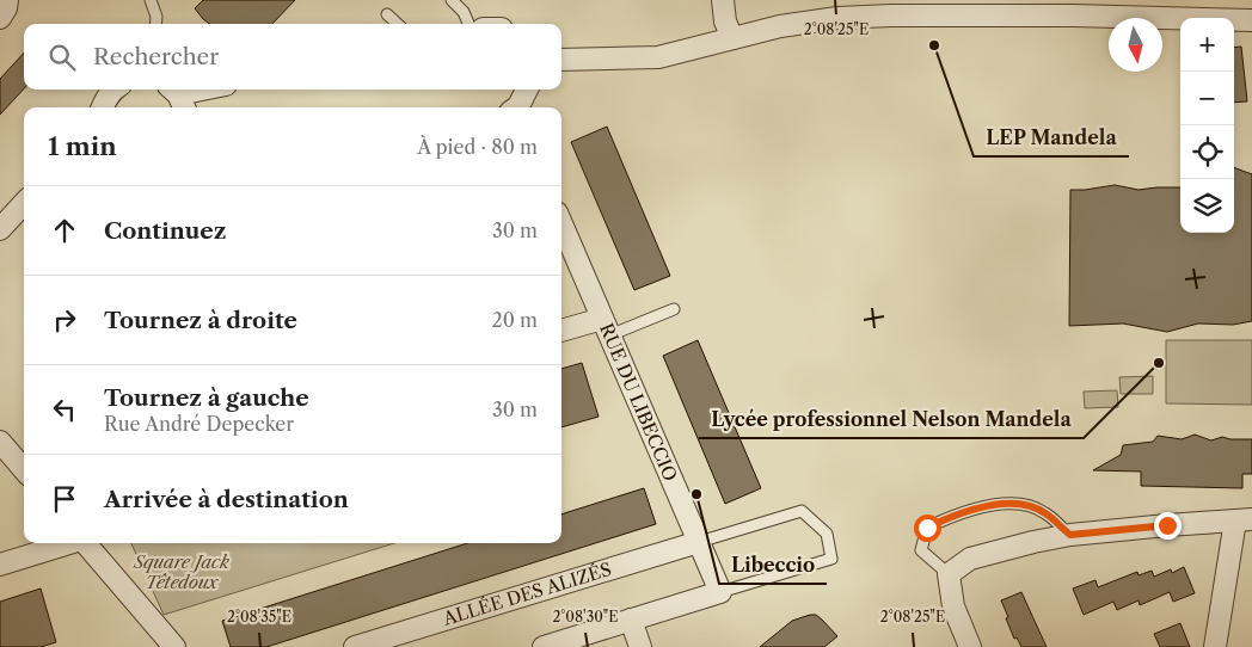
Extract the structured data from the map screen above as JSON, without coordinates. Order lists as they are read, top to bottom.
{
  "streets": {
    "street": ["RUE DU LIBECCIO", "ALLÉE DES ALIZÉS"]
  },
  "crossings": [
    ["RUE DU LIBECCIO", "ALLÉE DES ALIZÉS"]
  ],
  "parks": ["Square Jack Têtedoux"],
  "places": ["LEP Mandela", "Lycée professionnel Nelson Mandela", "Libeccio"],
  "north": "bottom",
  "page": {
    "map_buttons": ["+", "−"],
    "search": "Rechercher",
    "heading": ["1 min", "À pied · 80 m"],
    "list": [
      ["Continuez", "30 m"],
      ["Tournez à droite", "20 m"],
      ["Tournez à gauche", "Rue André Depecker", "30 m"],
      "Arrivée à destination"
    ]
  },
  "coordinates": ["2°08'25\"E", "2°08'35\"E", "2°08'30\"E"]
}
